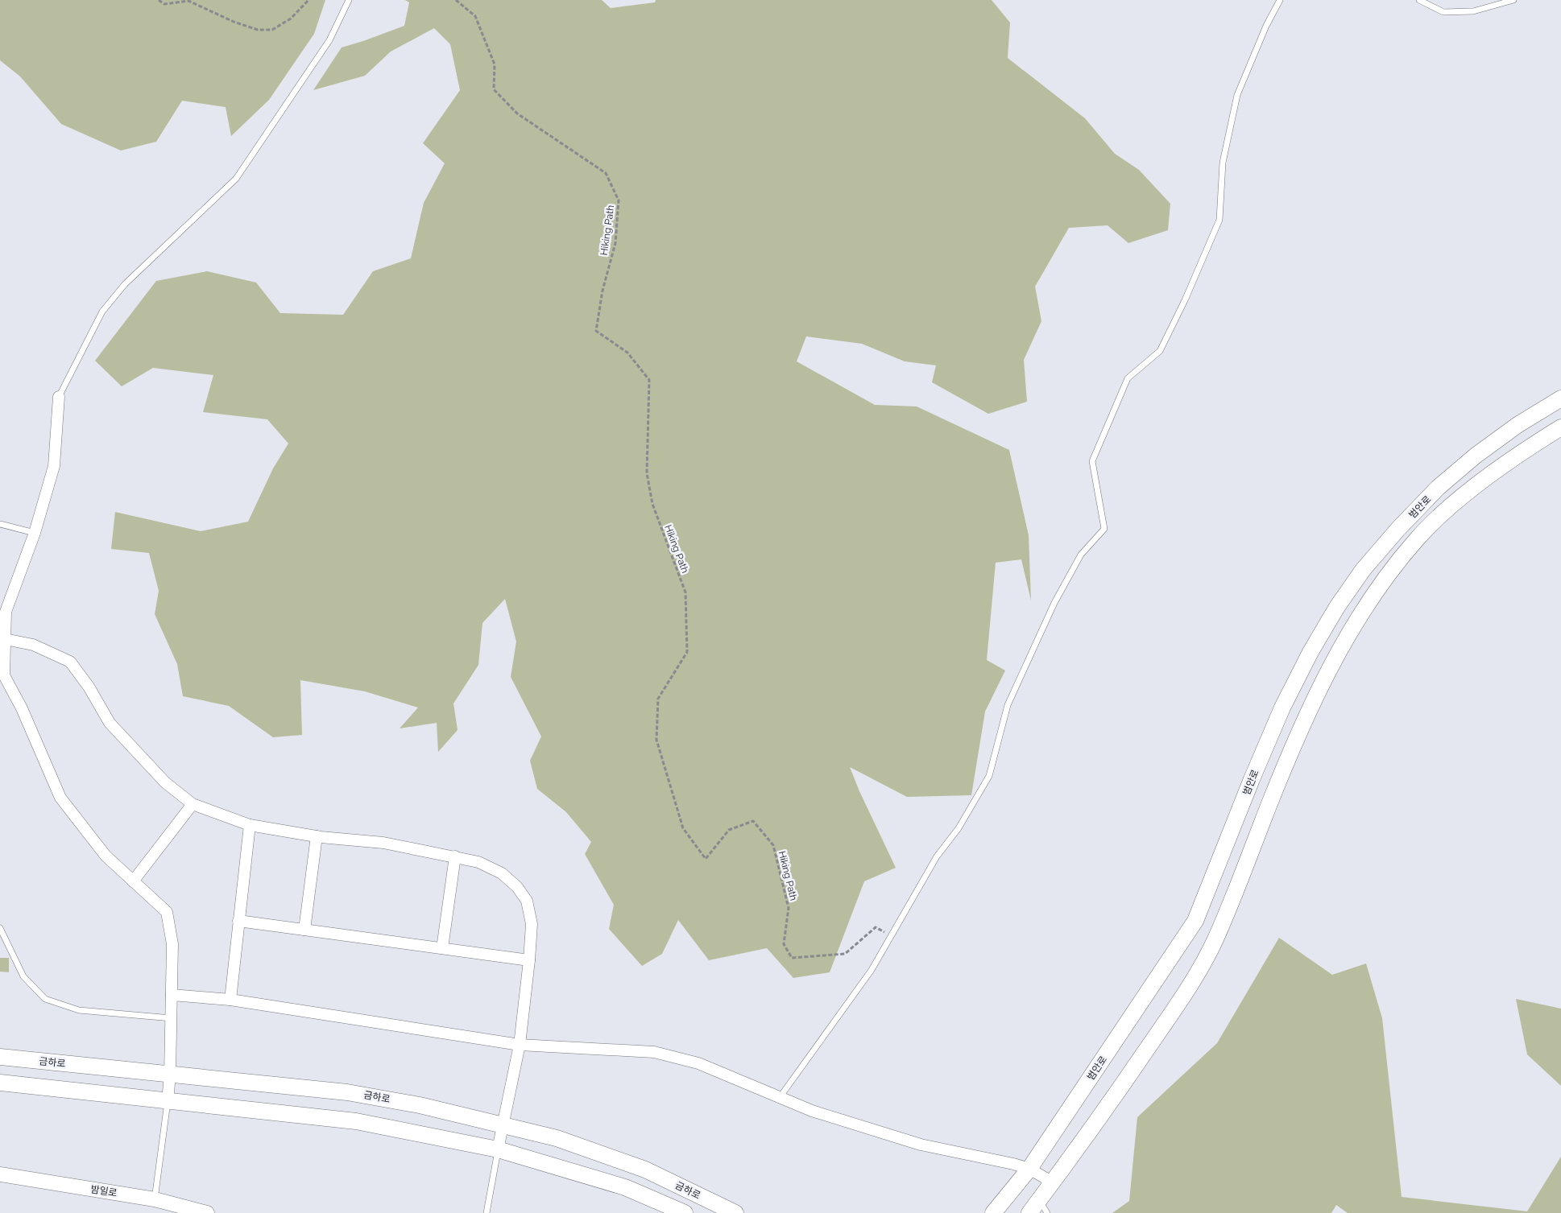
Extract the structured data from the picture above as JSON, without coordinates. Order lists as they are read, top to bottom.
{
  "streets": {
    "main road": ["범안로", "금하로"],
    "street": ["밤일로"],
    "path": ["Hiking Path"]
  }
}
